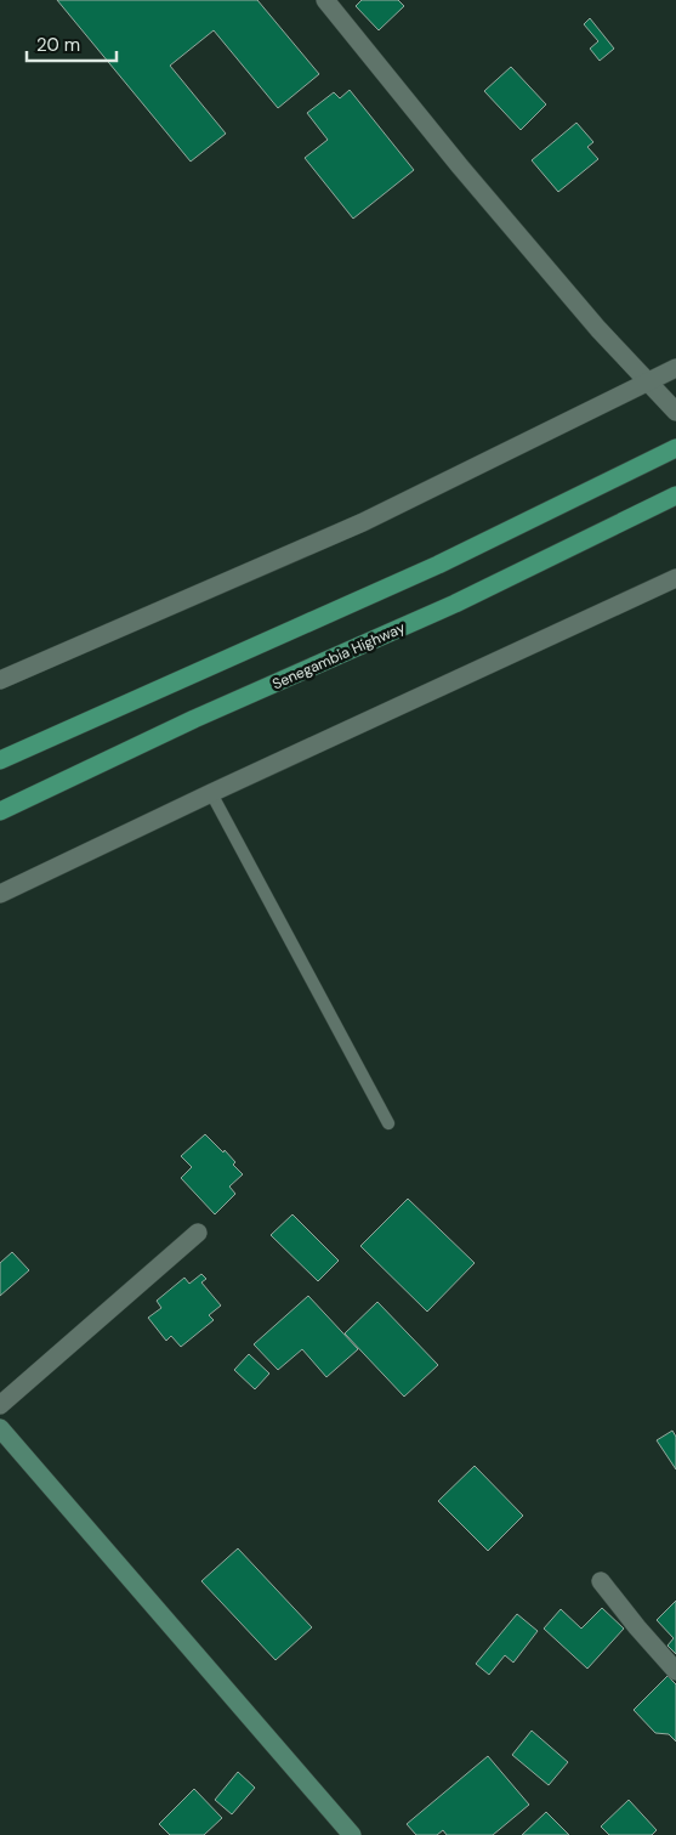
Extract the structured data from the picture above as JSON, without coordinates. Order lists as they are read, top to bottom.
{
  "streets": {
    "main road": ["Senegambia Highway"]
  },
  "scale_bar": "20 m"
}
